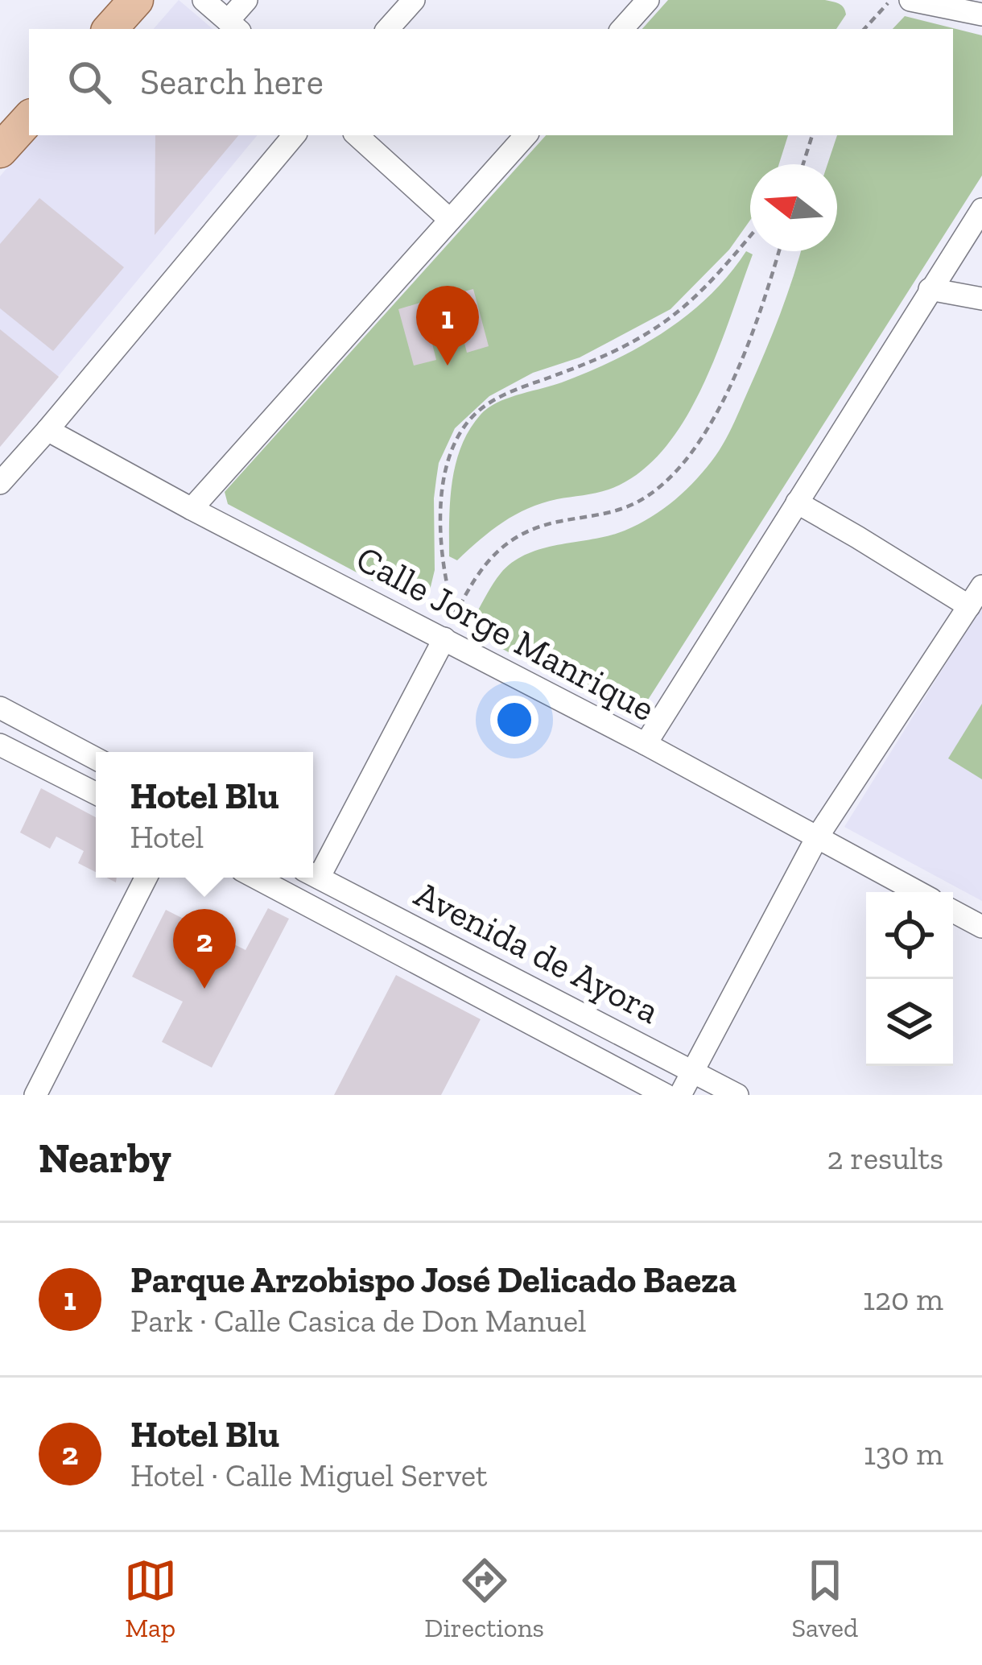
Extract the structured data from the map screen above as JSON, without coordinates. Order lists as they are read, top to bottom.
{
  "streets": {
    "street": ["Calle Jorge Manrique", "Avenida de Ayora"]
  },
  "north": "left",
  "page": {
    "search": "Search here",
    "pins": ["1", "2"],
    "popup": ["Hotel Blu", "Hotel"],
    "heading": ["Nearby", "2 results"],
    "list": [
      {
        "mark": "1",
        "name": "Parque Arzobispo José Delicado Baeza",
        "note": "Park · Calle Casica de Don Manuel",
        "value": "120 m"
      },
      {
        "mark": "2",
        "name": "Hotel Blu",
        "note": "Hotel · Calle Miguel Servet",
        "value": "130 m"
      }
    ],
    "nav": ["Map", "Directions", "Saved"]
  }
}
